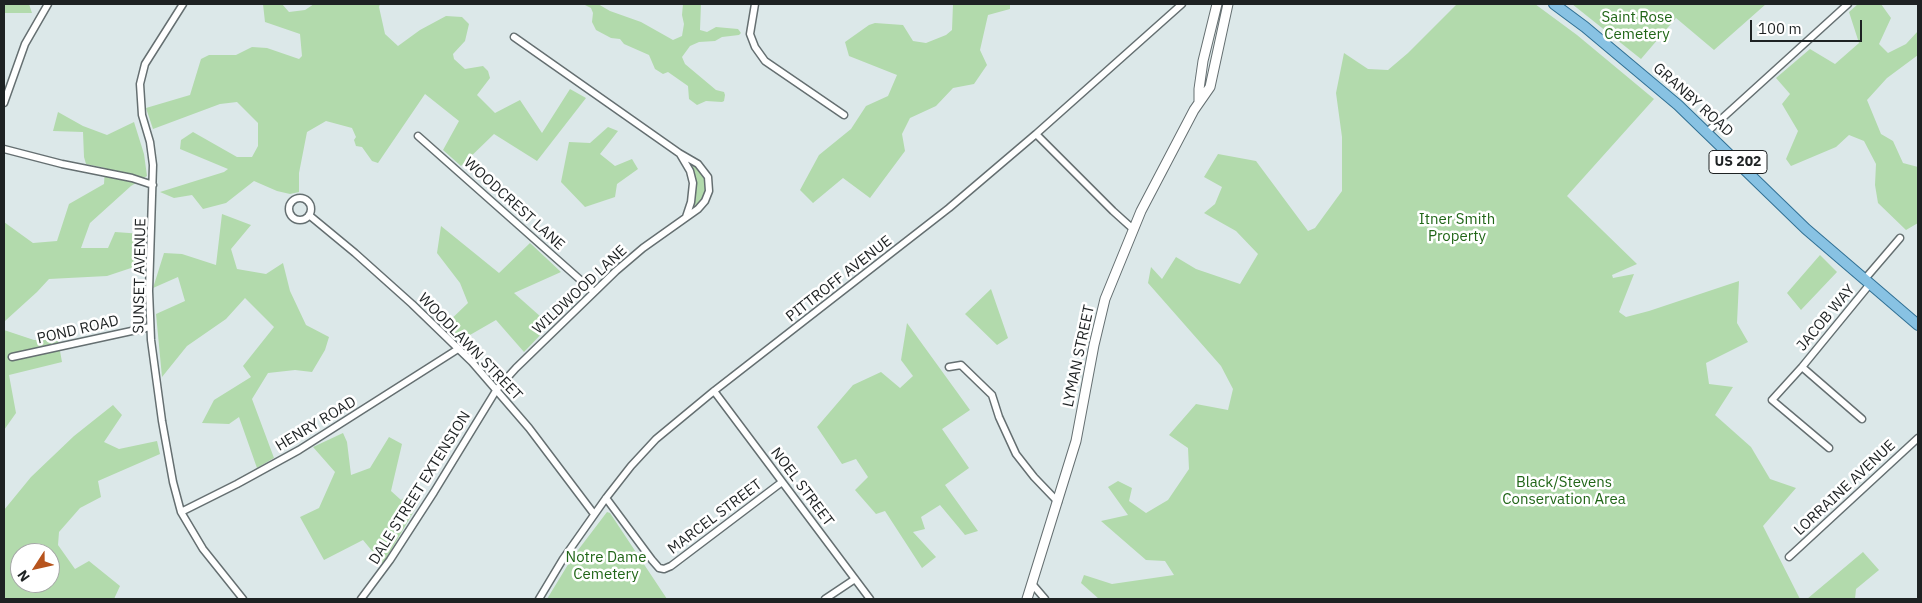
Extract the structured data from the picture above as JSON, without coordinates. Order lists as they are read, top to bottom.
{
  "streets": {
    "main road": ["GRANBY ROAD", "US 202", "LYMAN STREET"],
    "street": [
      "WOODCREST LANE",
      "SUNSET AVENUE",
      "PITTROFF AVENUE",
      "WILDWOOD LANE",
      "JACOB WAY",
      "POND ROAD",
      "WOODLAWN STREET",
      "HENRY ROAD",
      "NOEL STREET",
      "DALE STREET EXTENSION",
      "LORRAINE AVENUE",
      "MARCEL STREET"
    ]
  },
  "crossings": [
    ["GRANBY ROAD", "JACOB WAY"],
    ["WOODCREST LANE", "WILDWOOD LANE"],
    ["SUNSET AVENUE", "POND ROAD"],
    ["SUNSET AVENUE", "HENRY ROAD"],
    ["PITTROFF AVENUE", "WOODLAWN STREET"],
    ["PITTROFF AVENUE", "NOEL STREET"],
    ["PITTROFF AVENUE", "MARCEL STREET"],
    ["WILDWOOD LANE", "WOODLAWN STREET"],
    ["WILDWOOD LANE", "DALE STREET EXTENSION"],
    ["WOODLAWN STREET", "HENRY ROAD"],
    ["WOODLAWN STREET", "DALE STREET EXTENSION"],
    ["NOEL STREET", "MARCEL STREET"]
  ],
  "parks": [
    "Saint Rose Cemetery",
    "Itner Smith Property",
    "Black/Stevens Conservation Area",
    "Notre Dame Cemetery"
  ],
  "scale_bar": "100 m",
  "north": "bottom left"
}
